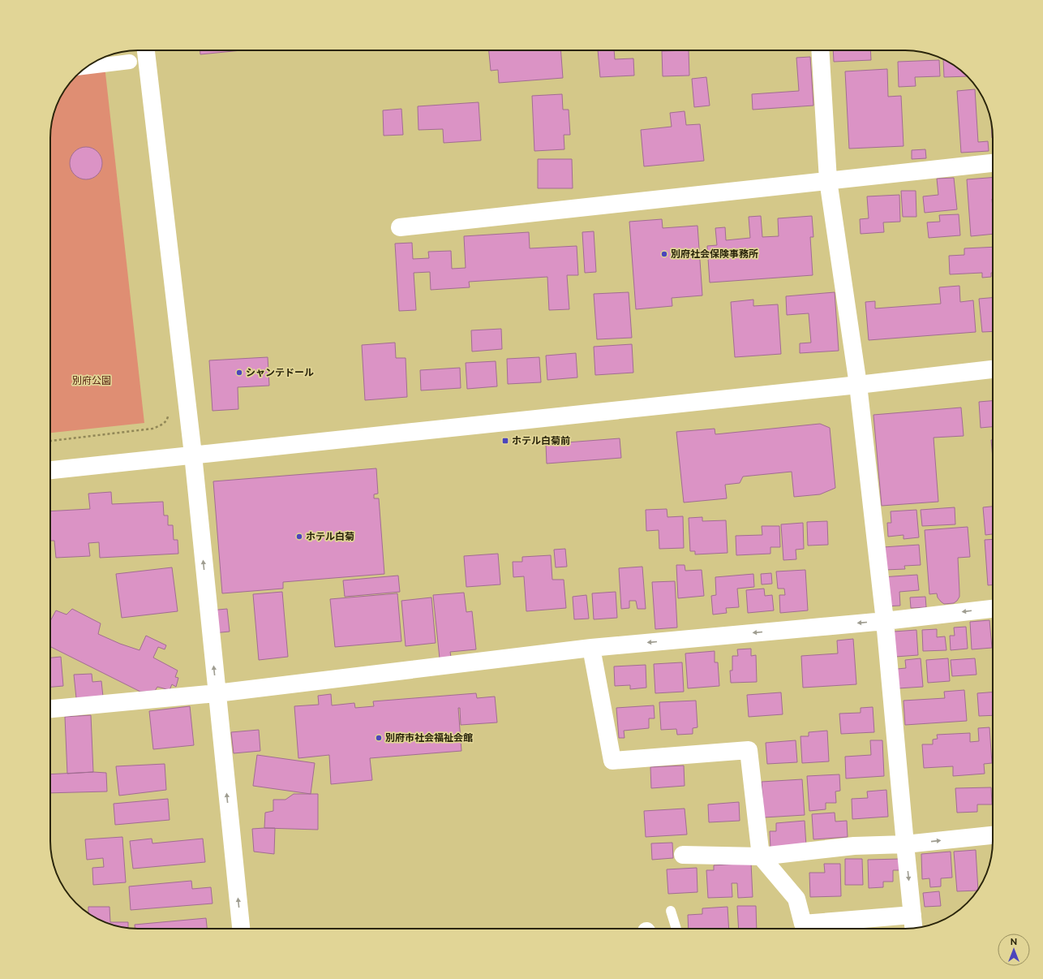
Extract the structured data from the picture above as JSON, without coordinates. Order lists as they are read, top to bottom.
{
  "parks": ["別府公園"],
  "places": {
    "other": [
      "別府社会保険事務所",
      "シャンテドール",
      "ホテル白菊",
      "別府市社会福祉会館"
    ],
    "transit": ["ホテル白菊前"]
  },
  "north": "top"
}
